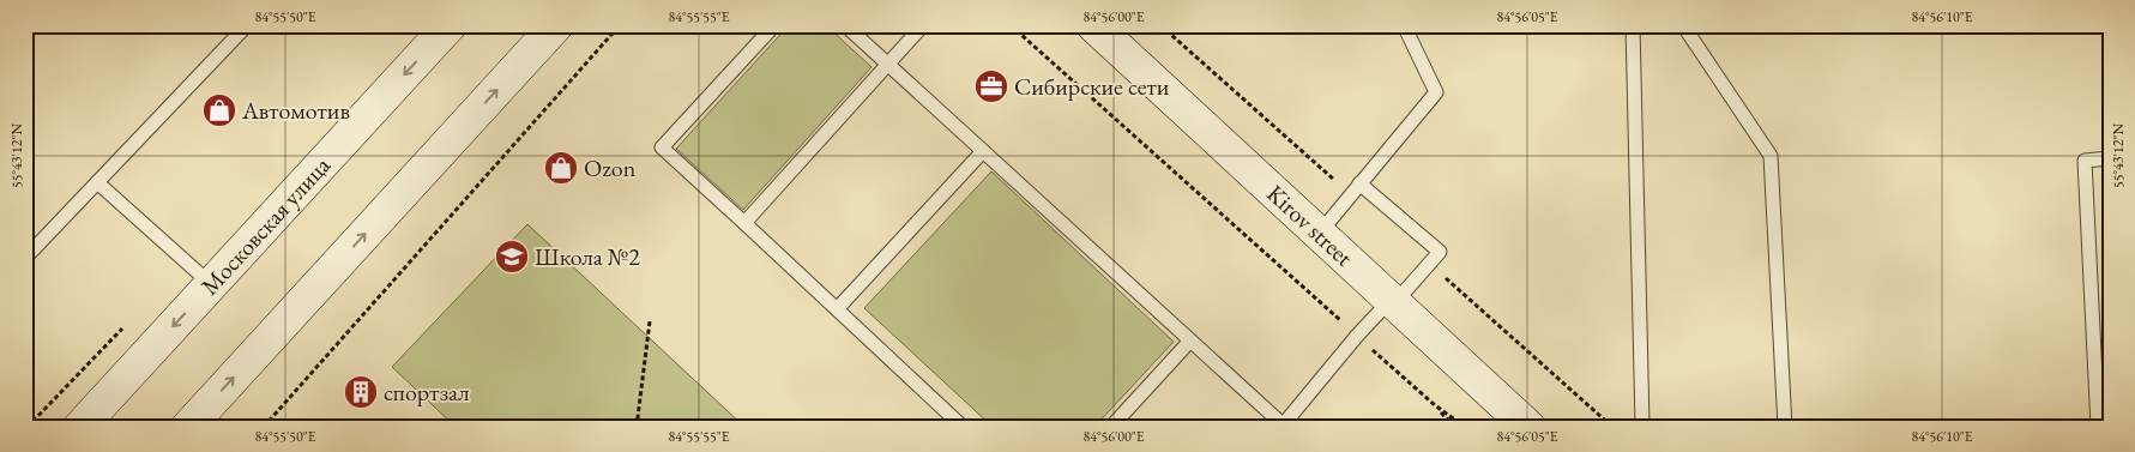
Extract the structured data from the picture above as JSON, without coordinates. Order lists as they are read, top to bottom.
{
  "streets": {
    "main road": ["Московская улица", "Kirov street"]
  },
  "places": {
    "office": ["Сибирские сети"],
    "shop": ["Автомотив", "Ozon"],
    "school or university": ["Школа №2"],
    "building": ["спортзал"]
  },
  "coordinates": [
    "84°55'50\"E",
    "84°55'55\"E",
    "84°56'00\"E",
    "84°56'05\"E",
    "84°56'10\"E",
    "55°43'12\"N"
  ]
}
